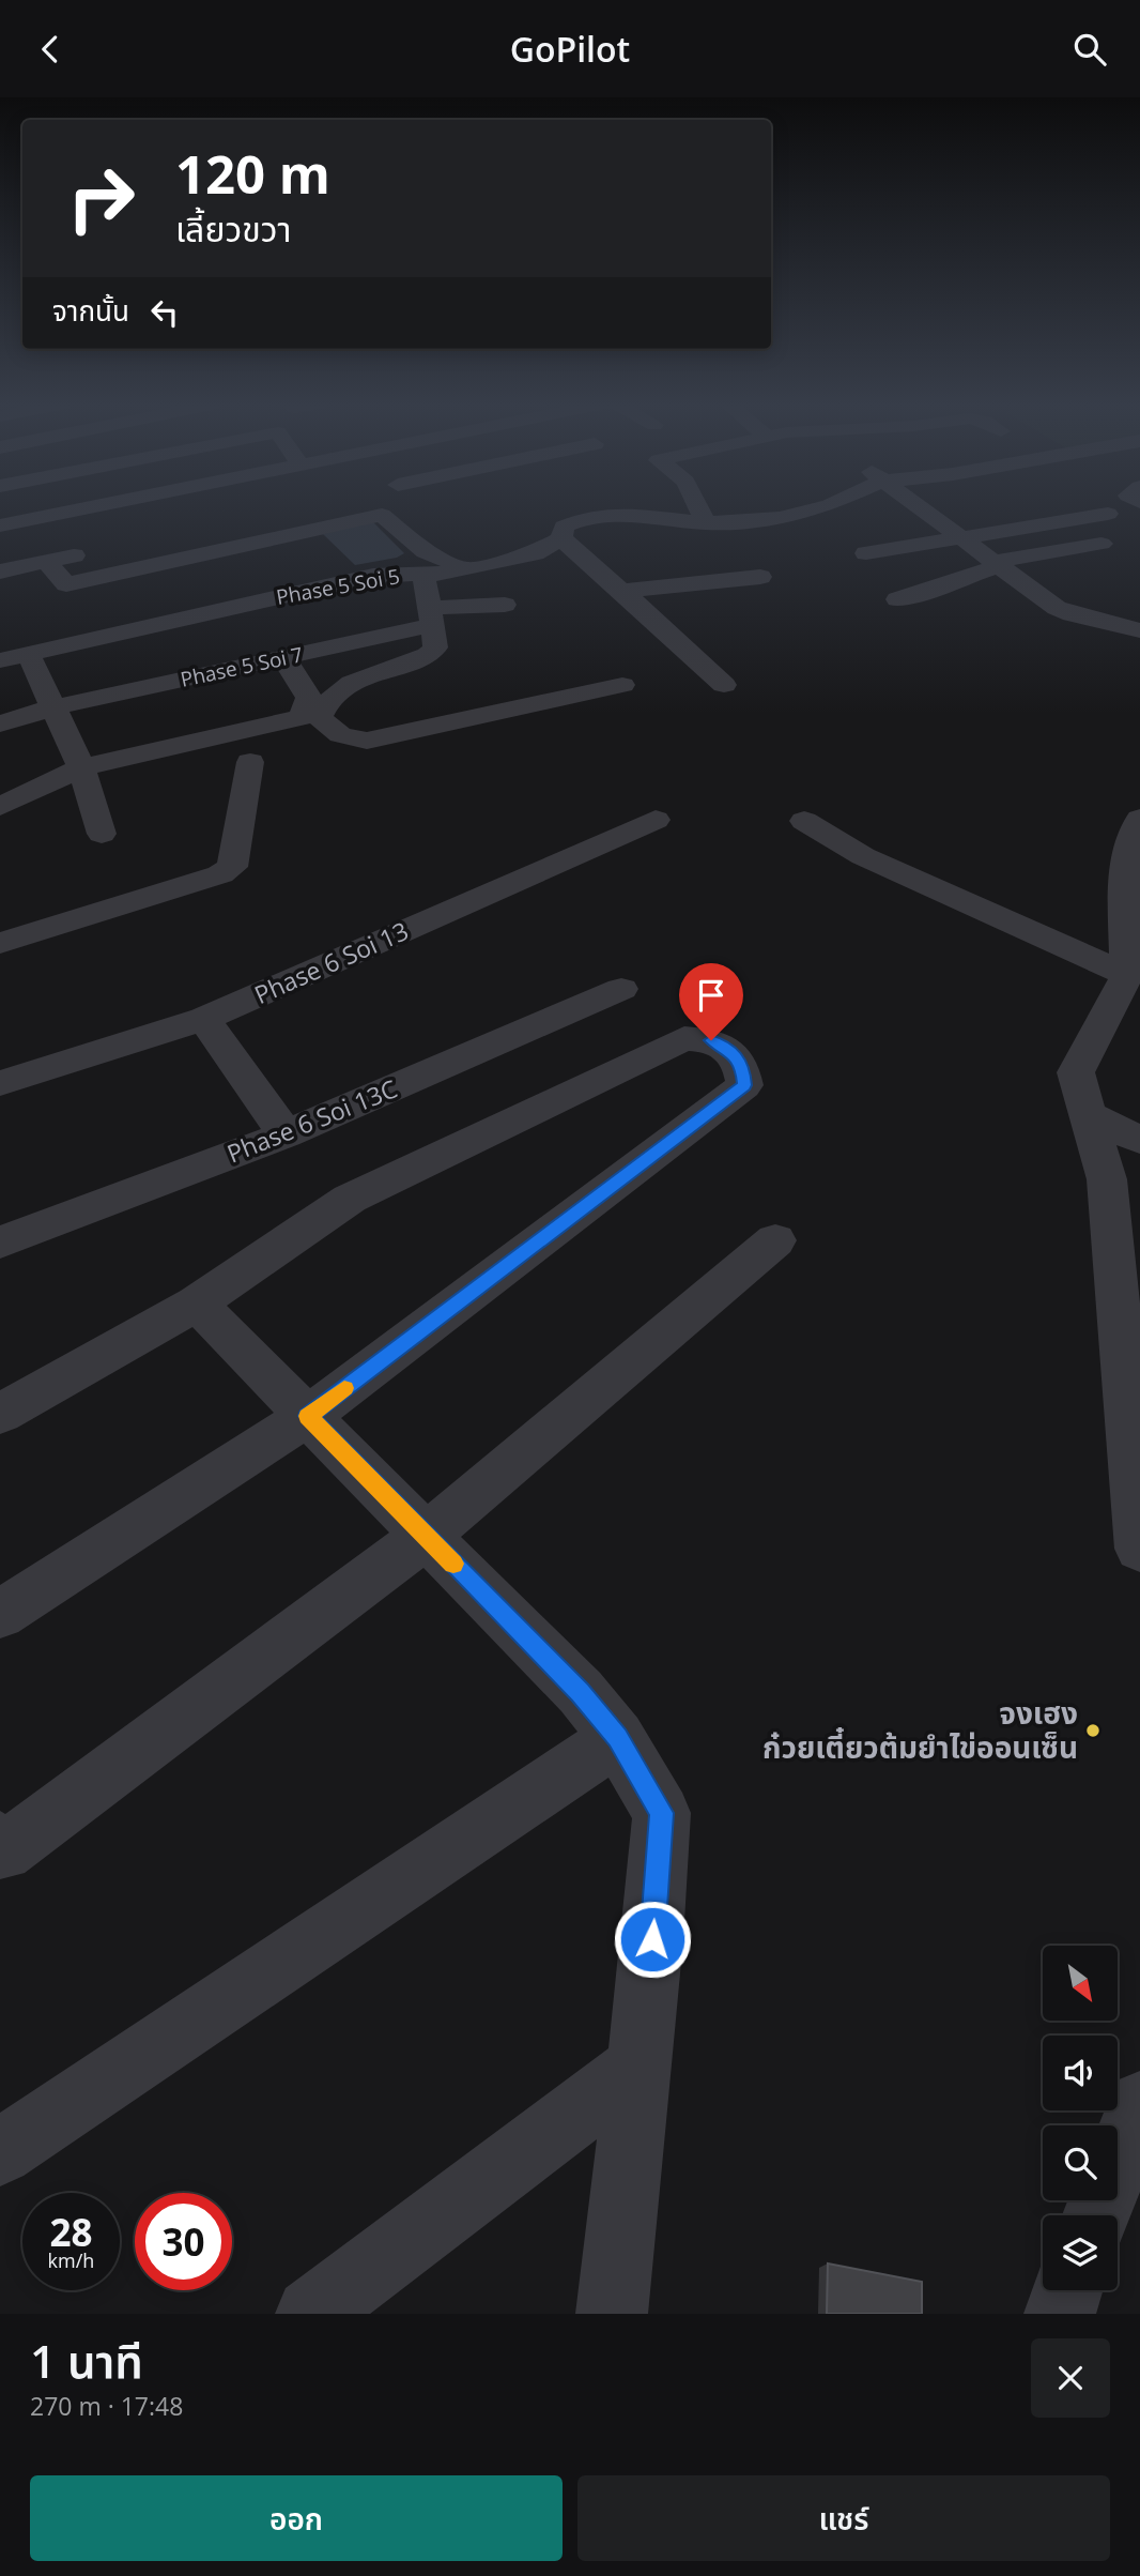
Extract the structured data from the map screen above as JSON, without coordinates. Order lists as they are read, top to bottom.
{
  "streets": {
    "street": [
      "Phase 5 Soi 5",
      "Phase 5 Soi 7",
      "Phase 6 Soi 13",
      "Phase 6 Soi 13C"
    ]
  },
  "places": ["จงเฮง ก๋วยเตี๋ยวต้มยำไข่ออนเซ็น"],
  "north": "bottom right",
  "page": {
    "header": "GoPilot",
    "turn": ["120 m", "เลี้ยวขวา"],
    "then": "จากนั้น",
    "speed": "28 km/h",
    "limit": "30",
    "heading": ["1 นาที", "270 m · 17:48"],
    "buttons": ["ออก", "แชร์"]
  }
}
